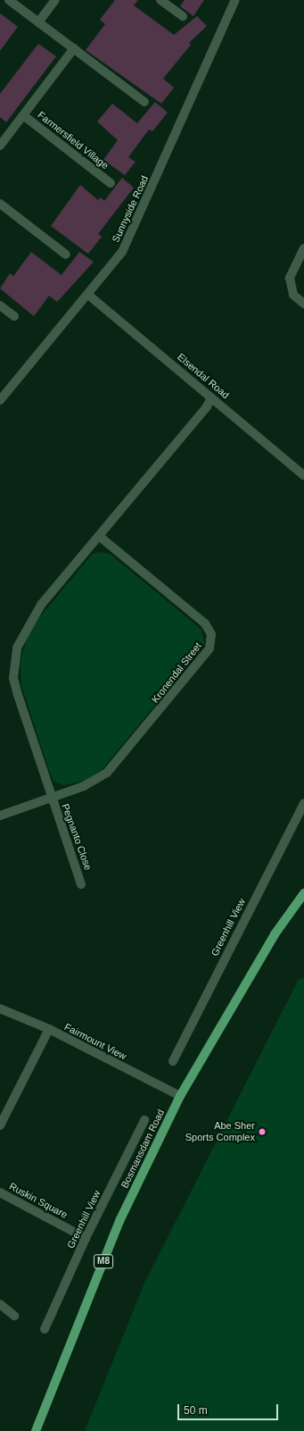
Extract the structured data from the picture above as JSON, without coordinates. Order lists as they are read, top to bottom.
{
  "streets": {
    "main road": ["Bosmansdam Road", "M8"],
    "street": [
      "Farmersfield Village",
      "Sunnyside Road",
      "Elsendal Road",
      "Kronendal Street",
      "Pegnanto Close",
      "Greenhill View",
      "Fairmount View",
      "Ruskin Square"
    ]
  },
  "crossings": [
    ["Sunnyside Road", "Elsendal Road"],
    ["Kronendal Street", "Pegnanto Close"],
    ["Greenhill View", "Ruskin Square"],
    ["Fairmount View", "Bosmansdam Road"]
  ],
  "places": ["Abe Sher Sports Complex"],
  "scale_bar": "50 m"
}
